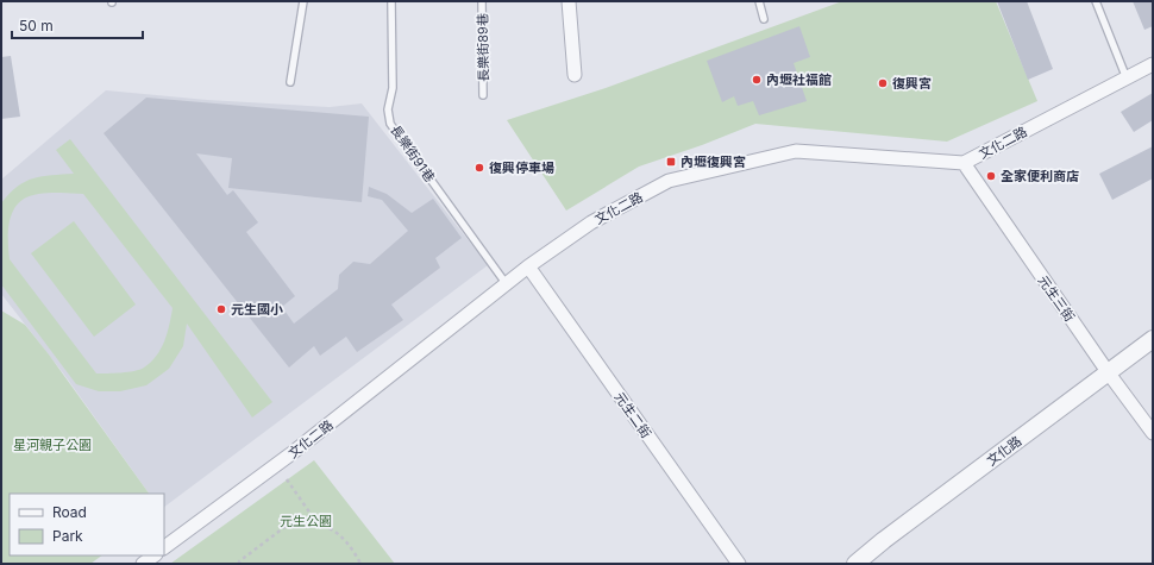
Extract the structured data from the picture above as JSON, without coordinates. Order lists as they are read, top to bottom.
{
  "streets": {
    "street": [
      "文化二路",
      "元生三街",
      "元生二街",
      "文化路"
    ],
    "lane": ["長樂街89巷", "長樂街91巷"]
  },
  "crossings": [
    ["文化二路", "長樂街91巷"],
    ["文化二路", "元生三街"],
    ["文化二路", "元生二街"],
    ["元生三街", "文化路"]
  ],
  "parks": ["星河親子公園", "元生公園"],
  "places": {
    "other": [
      "內壢社福館",
      "復興宮",
      "復興停車場",
      "全家便利商店",
      "元生國小"
    ],
    "transit": ["內壢復興宮"]
  },
  "legend": ["Road", "Park"],
  "scale_bar": "50 m"
}
